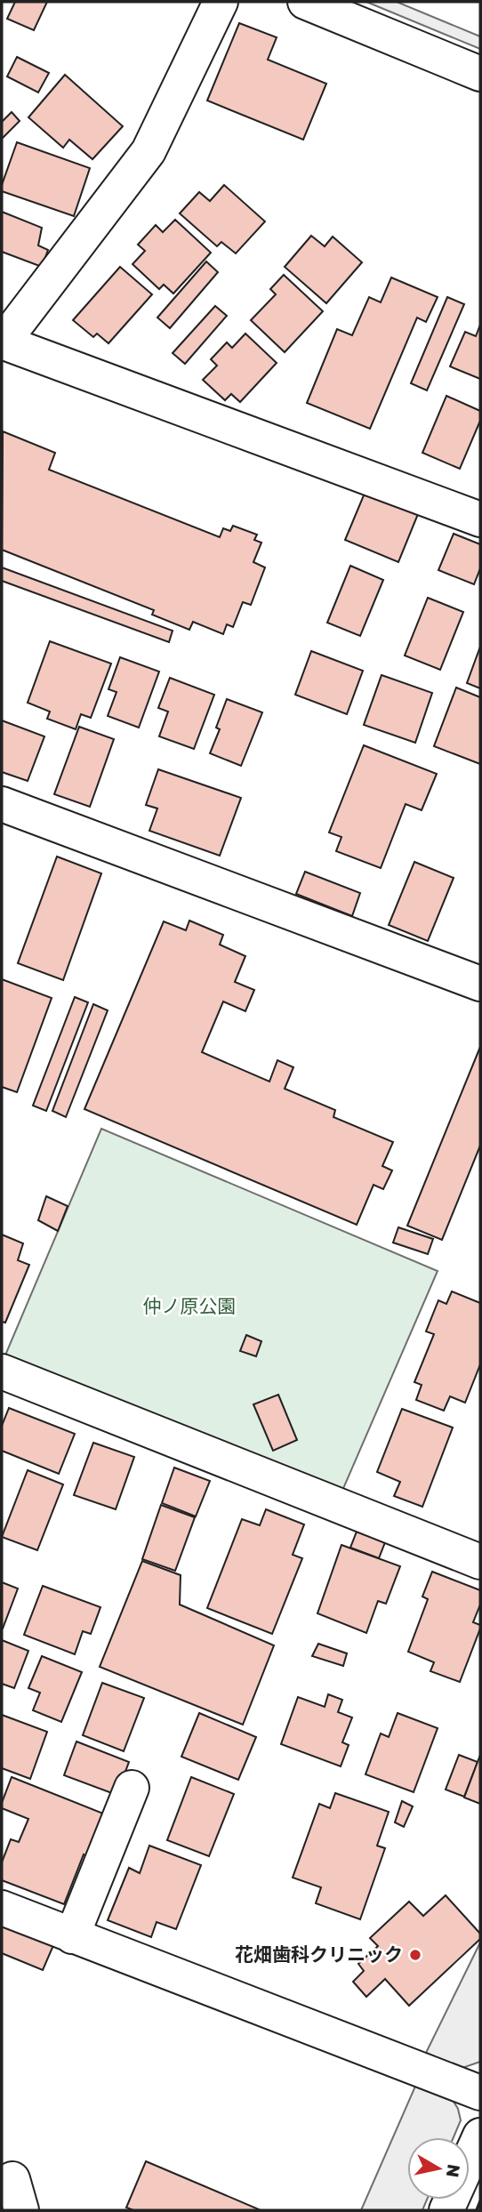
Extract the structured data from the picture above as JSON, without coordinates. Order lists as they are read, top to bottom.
{
  "parks": ["仲ノ原公園"],
  "places": ["花畑歯科クリニック"],
  "north": "right"
}
